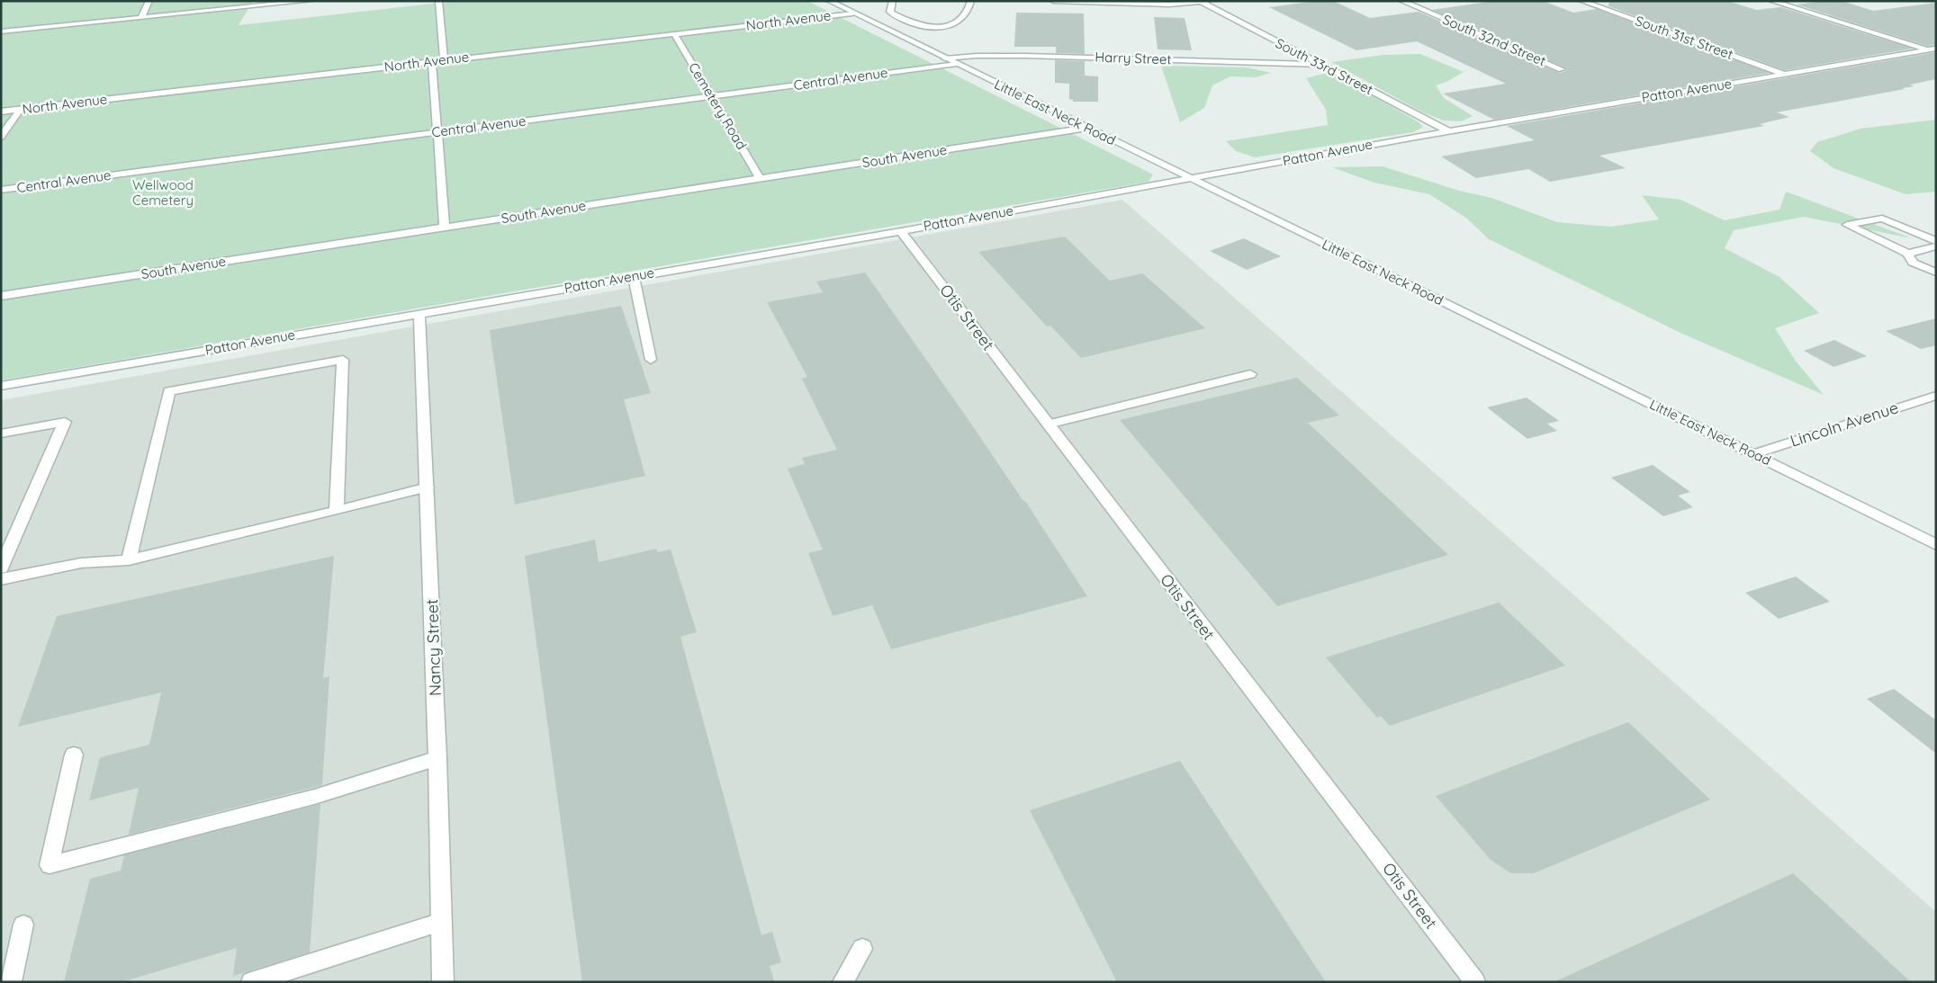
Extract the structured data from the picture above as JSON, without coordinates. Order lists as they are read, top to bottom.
{
  "streets": {
    "street": [
      "North Avenue",
      "South 31st Street",
      "South 32nd Street",
      "Harry Street",
      "South 33rd Street",
      "Central Avenue",
      "Patton Avenue",
      "Cemetery Road",
      "Little East Neck Road",
      "South Avenue",
      "Otis Street",
      "Lincoln Avenue",
      "Nancy Street"
    ]
  },
  "crossings": [
    ["North Avenue", "Cemetery Road"],
    ["North Avenue", "Little East Neck Road"],
    ["South 31st Street", "Patton Avenue"],
    ["Harry Street", "South 33rd Street"],
    ["Harry Street", "Little East Neck Road"],
    ["South 33rd Street", "Patton Avenue"],
    ["Central Avenue", "Cemetery Road"],
    ["Central Avenue", "Little East Neck Road"],
    ["Patton Avenue", "Little East Neck Road"],
    ["Patton Avenue", "Otis Street"],
    ["Patton Avenue", "Nancy Street"],
    ["Cemetery Road", "South Avenue"],
    ["Little East Neck Road", "South Avenue"],
    ["Little East Neck Road", "Lincoln Avenue"]
  ],
  "parks": ["Wellwood Cemetery"]
}
